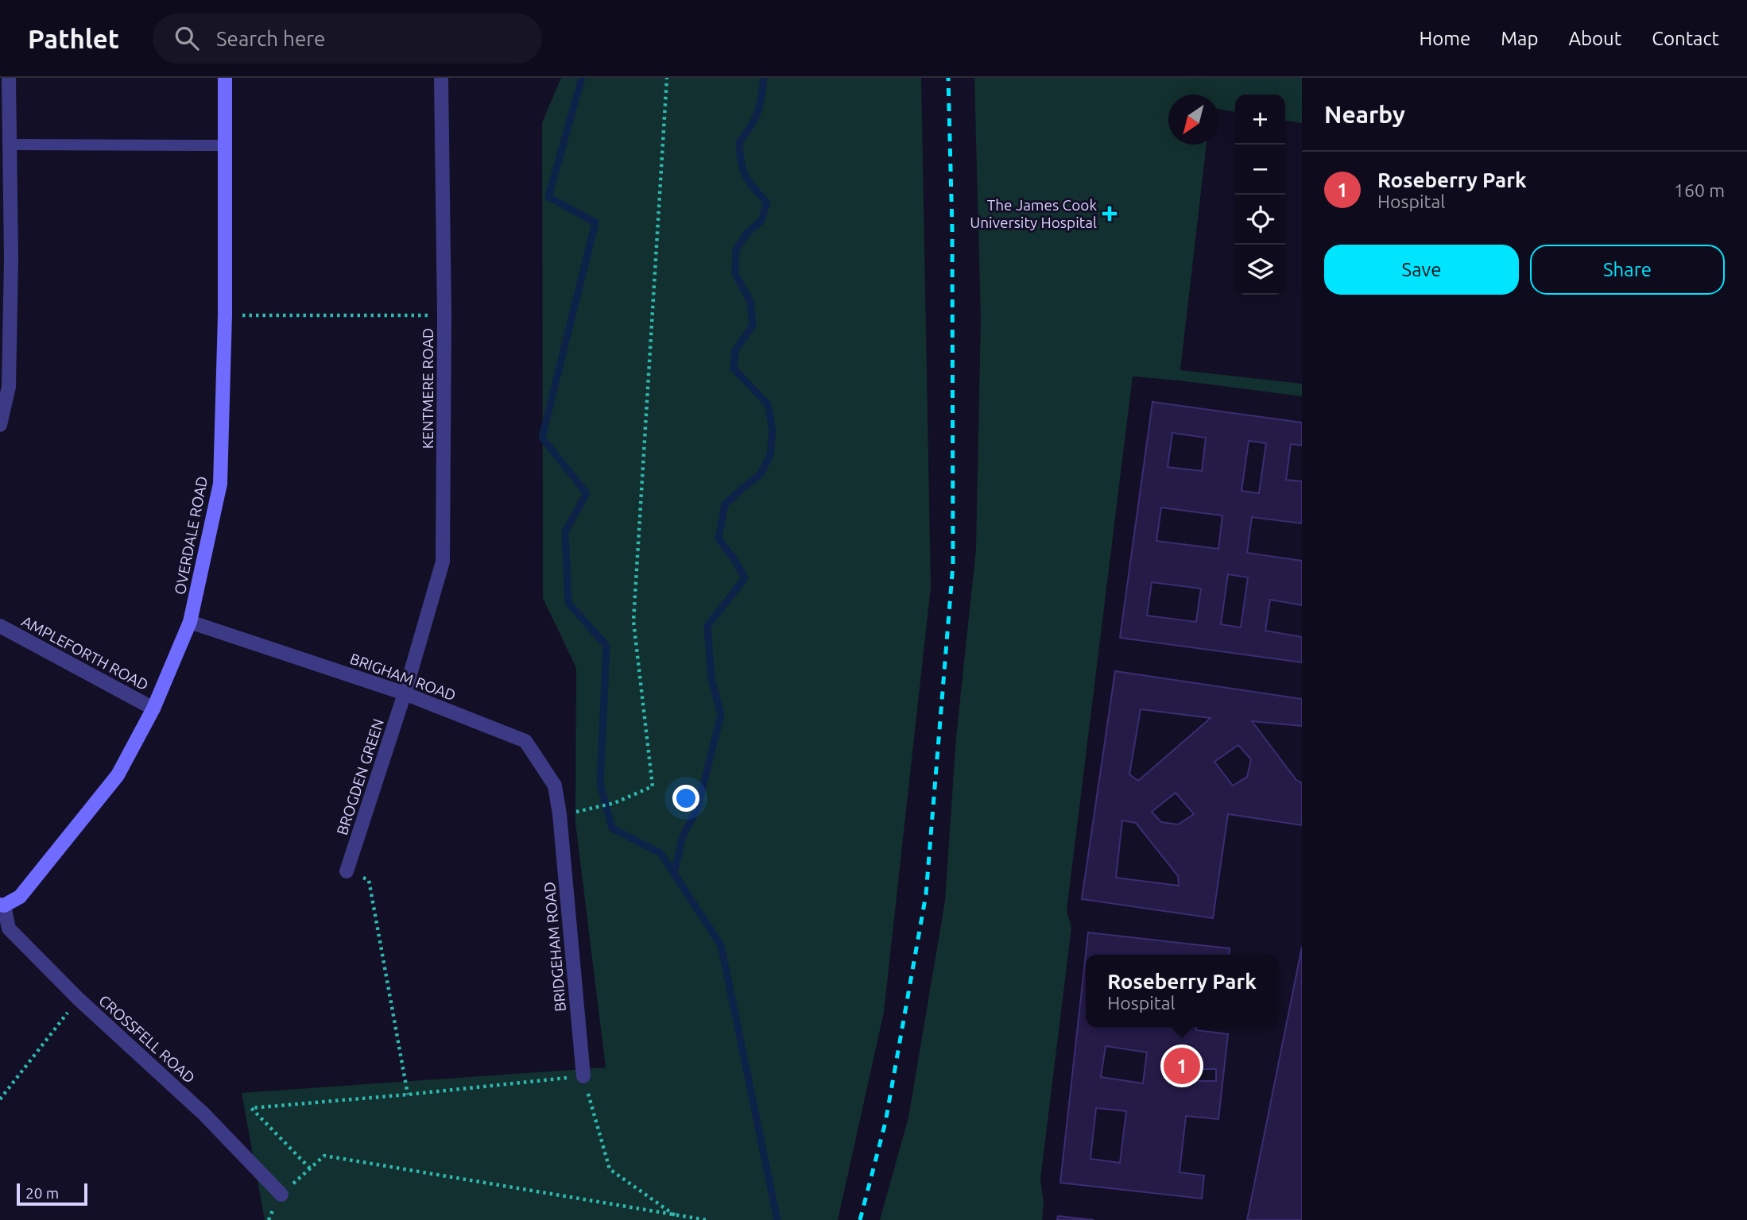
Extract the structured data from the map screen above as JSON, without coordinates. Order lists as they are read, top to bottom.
{
  "streets": {
    "street": [
      "KENTMERE ROAD",
      "OVERDALE ROAD",
      "AMPLEFORTH ROAD",
      "BRIGHAM ROAD",
      "BROGDEN GREEN",
      "BRIDGEHAM ROAD",
      "CROSSFELL ROAD"
    ]
  },
  "crossings": [
    ["KENTMERE ROAD", "BRIGHAM ROAD"],
    ["KENTMERE ROAD", "BROGDEN GREEN"],
    ["OVERDALE ROAD", "AMPLEFORTH ROAD"],
    ["OVERDALE ROAD", "BRIGHAM ROAD"],
    ["OVERDALE ROAD", "CROSSFELL ROAD"],
    ["BRIGHAM ROAD", "BROGDEN GREEN"],
    ["BRIGHAM ROAD", "BRIDGEHAM ROAD"]
  ],
  "places": {
    "health": ["The James Cook University Hospital"]
  },
  "scale_bar": "20 m",
  "north": "bottom left",
  "page": {
    "header": "Pathlet",
    "search": "Search here",
    "nav": [
      "Home",
      "Map",
      "About",
      "Contact"
    ],
    "heading": "Nearby",
    "map_buttons": ["+", "−"],
    "list": [
      {
        "mark": "1",
        "name": "Roseberry Park",
        "note": "Hospital",
        "value": "160 m"
      }
    ],
    "buttons": ["Save", "Share"],
    "popup": ["Roseberry Park", "Hospital"],
    "pins": "1",
    "scale": "20 m"
  }
}
